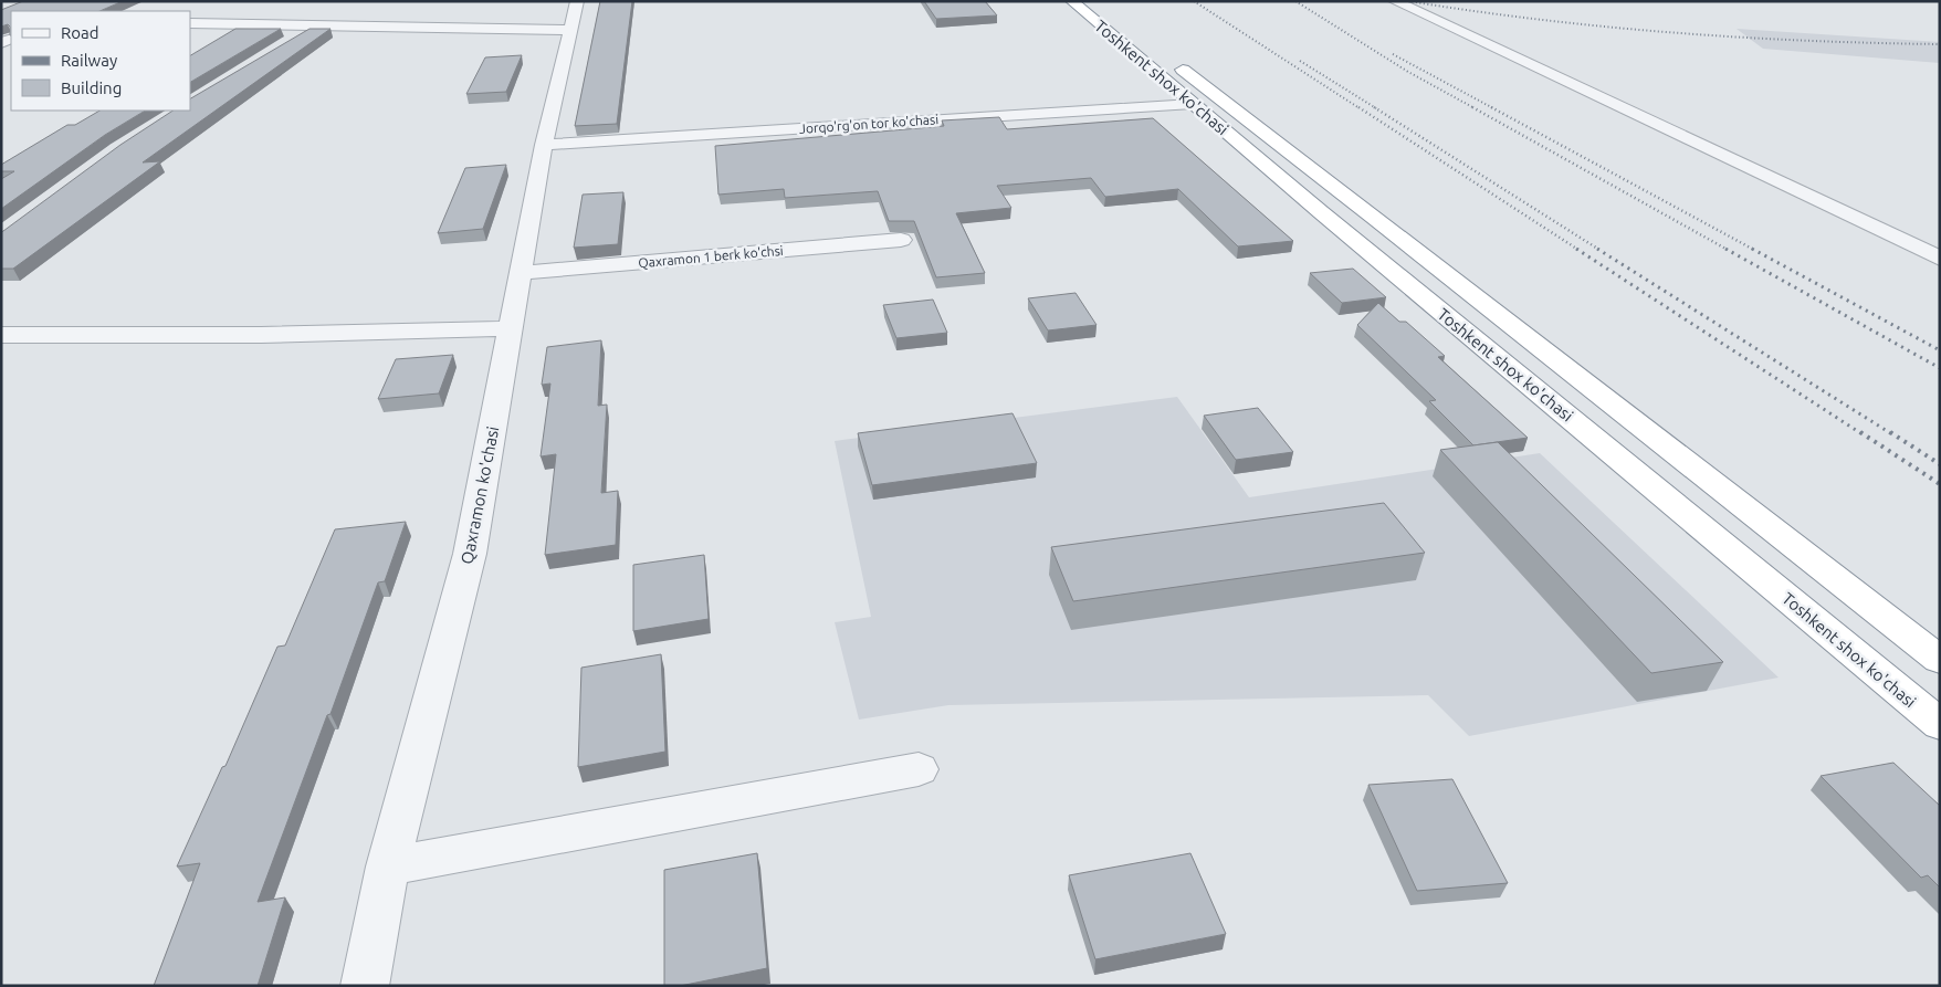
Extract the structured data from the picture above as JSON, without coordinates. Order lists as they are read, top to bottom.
{
  "streets": {
    "highway": ["Toshkent shox ko'chasi"],
    "street": ["Jorqo'rg'on tor ko'chasi", "Qaxramon 1 berk ko'chsi", "Qaxramon ko'chasi"]
  },
  "crossings": [
    ["Toshkent shox ko'chasi", "Jorqo'rg'on tor ko'chasi"],
    ["Jorqo'rg'on tor ko'chasi", "Qaxramon ko'chasi"],
    ["Qaxramon 1 berk ko'chsi", "Qaxramon ko'chasi"]
  ],
  "legend": ["Road", "Railway", "Building"]
}
